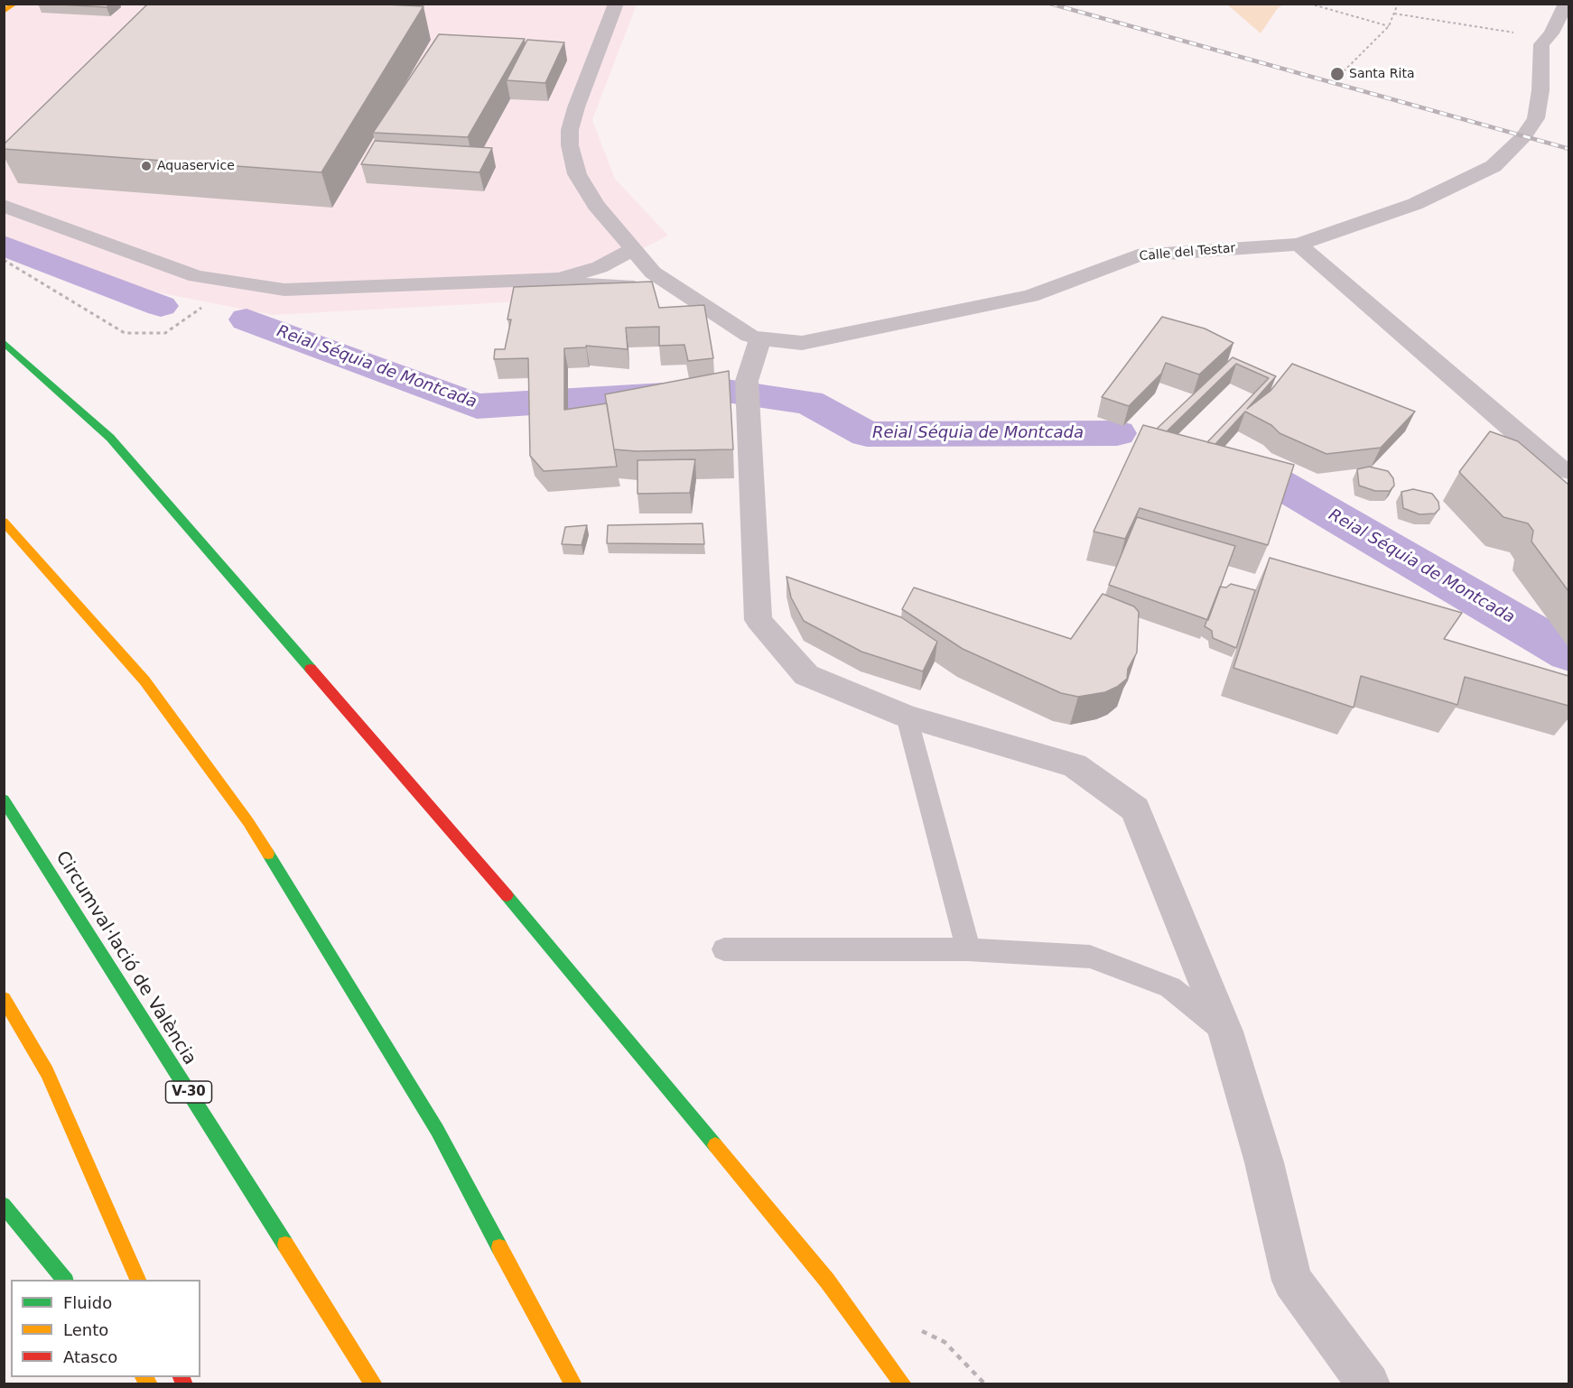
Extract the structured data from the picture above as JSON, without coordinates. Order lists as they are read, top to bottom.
{
  "streets": {
    "main road": ["Circumval·lació de València", "V-30"],
    "street": ["Calle del Testar"]
  },
  "water": ["Reial Séquia de Montcada"],
  "places": ["Santa Rita", "Aquaservice"],
  "legend": ["Fluido", "Lento", "Atasco"]
}
